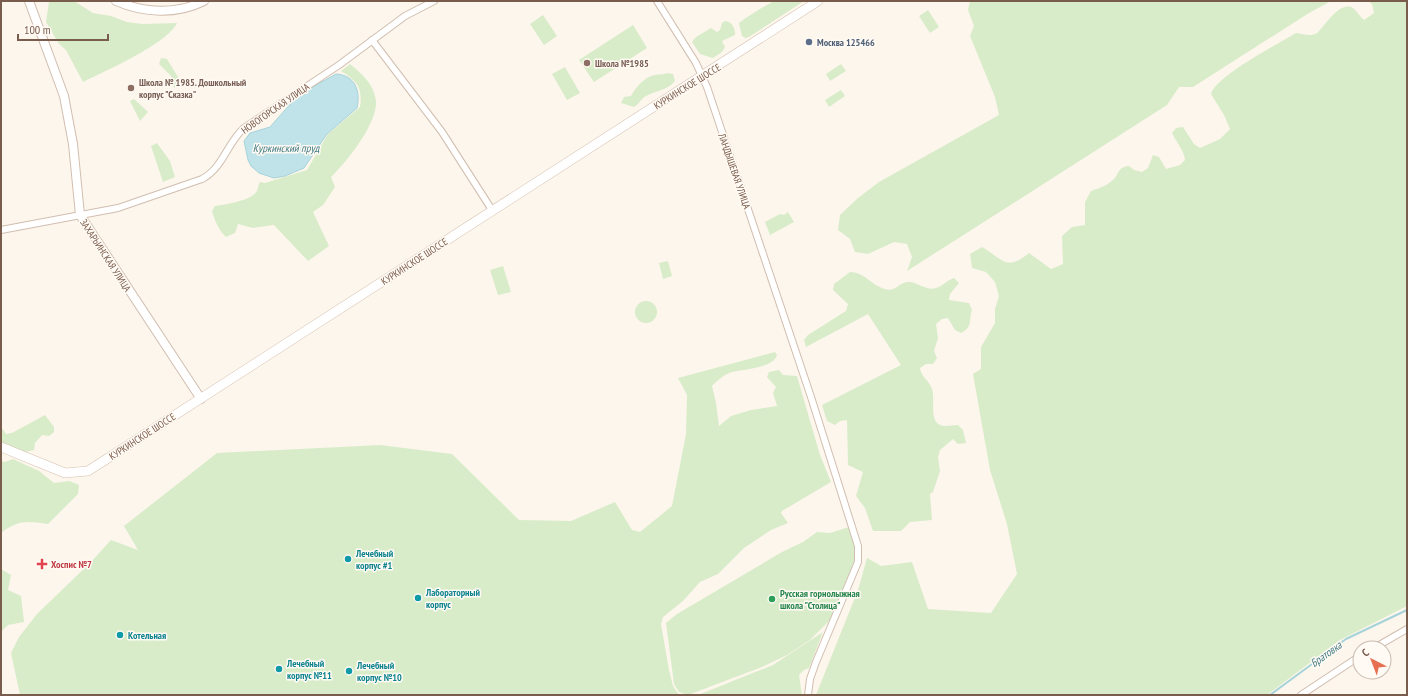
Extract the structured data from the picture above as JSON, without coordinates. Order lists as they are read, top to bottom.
{
  "streets": {
    "main road": ["КУРКИНСКОЕ ШОССЕ"],
    "street": ["НОВОГОРСКАЯ УЛИЦА", "ЛАНДЫШЕВАЯ УЛИЦА", "ЗАХАРЬИНСКАЯ УЛИЦА"]
  },
  "crossings": [
    ["КУРКИНСКОЕ ШОССЕ", "ЛАНДЫШЕВАЯ УЛИЦА"],
    ["КУРКИНСКОЕ ШОССЕ", "ЗАХАРЬИНСКАЯ УЛИЦА"],
    ["НОВОГОРСКАЯ УЛИЦА", "ЗАХАРЬИНСКАЯ УЛИЦА"]
  ],
  "water": ["Куркинский пруд", "Братовка"],
  "places": {
    "other": [
      "Москва 125466",
      "Школа №1985",
      "Школа № 1985. Дошкольный корпус \"Сказка\"",
      "Лечебный корпус #1",
      "Лабораторный корпус",
      "Русская горнолыжная школа \"Столица\"",
      "Котельная",
      "Лечебный корпус №11",
      "Лечебный корпус №10"
    ],
    "health": ["Хоспис №7"]
  },
  "scale_bar": "100 m",
  "north": "top left"
}
